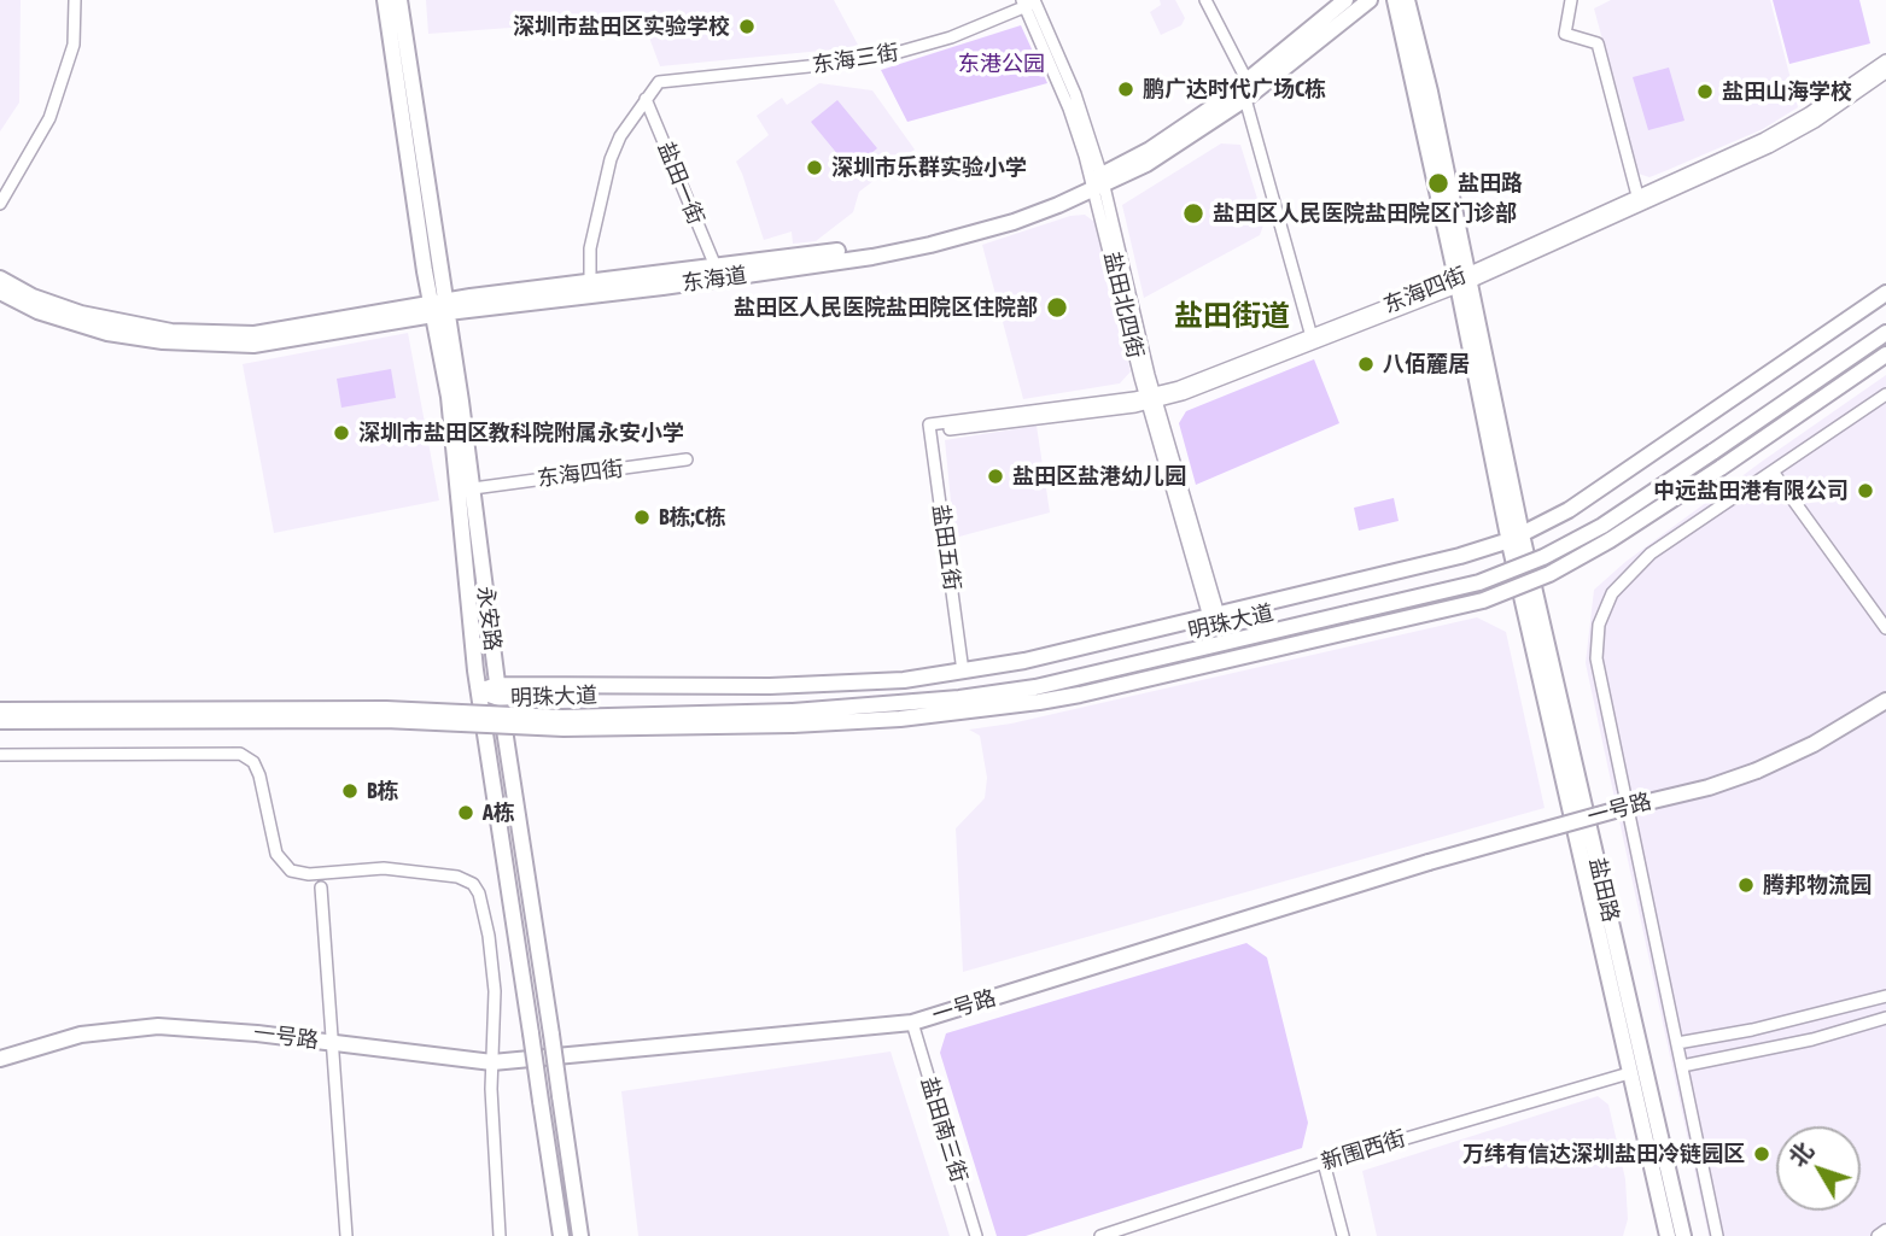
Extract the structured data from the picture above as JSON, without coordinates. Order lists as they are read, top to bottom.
{
  "streets": {
    "street": [
      "东海三街",
      "盐田一街",
      "东海道",
      "东海四街",
      "盐田北四街",
      "盐田五街",
      "永安路",
      "明珠大道",
      "一号路",
      "盐田路",
      "盐田南三街",
      "新围西街"
    ]
  },
  "crossings": [
    ["东海三街", "盐田一街"],
    ["东海三街", "盐田北四街"],
    ["盐田一街", "东海道"],
    ["东海道", "盐田北四街"],
    ["东海道", "永安路"],
    ["东海四街", "盐田北四街"],
    ["东海四街", "盐田五街"],
    ["东海四街", "永安路"],
    ["东海四街", "盐田路"],
    ["盐田北四街", "明珠大道"],
    ["盐田五街", "明珠大道"],
    ["永安路", "明珠大道"],
    ["明珠大道", "盐田路"],
    ["一号路", "盐田南三街"],
    ["盐田路", "新围西街"]
  ],
  "districts": ["盐田街道"],
  "parks": ["东港公园"],
  "places": [
    "深圳市盐田区实验学校",
    "鹏广达时代广场C栋",
    "盐田山海学校",
    "深圳市乐群实验小学",
    "盐田路",
    "盐田区人民医院盐田院区门诊部",
    "盐田区人民医院盐田院区住院部",
    "八佰麓居",
    "深圳市盐田区教科院附属永安小学",
    "盐田区盐港幼儿园",
    "中远盐田港有限公司",
    "B栋;C栋",
    "B栋",
    "A栋",
    "腾邦物流园",
    "万纬有信达深圳盐田冷链园区"
  ],
  "north": "top left"
}
